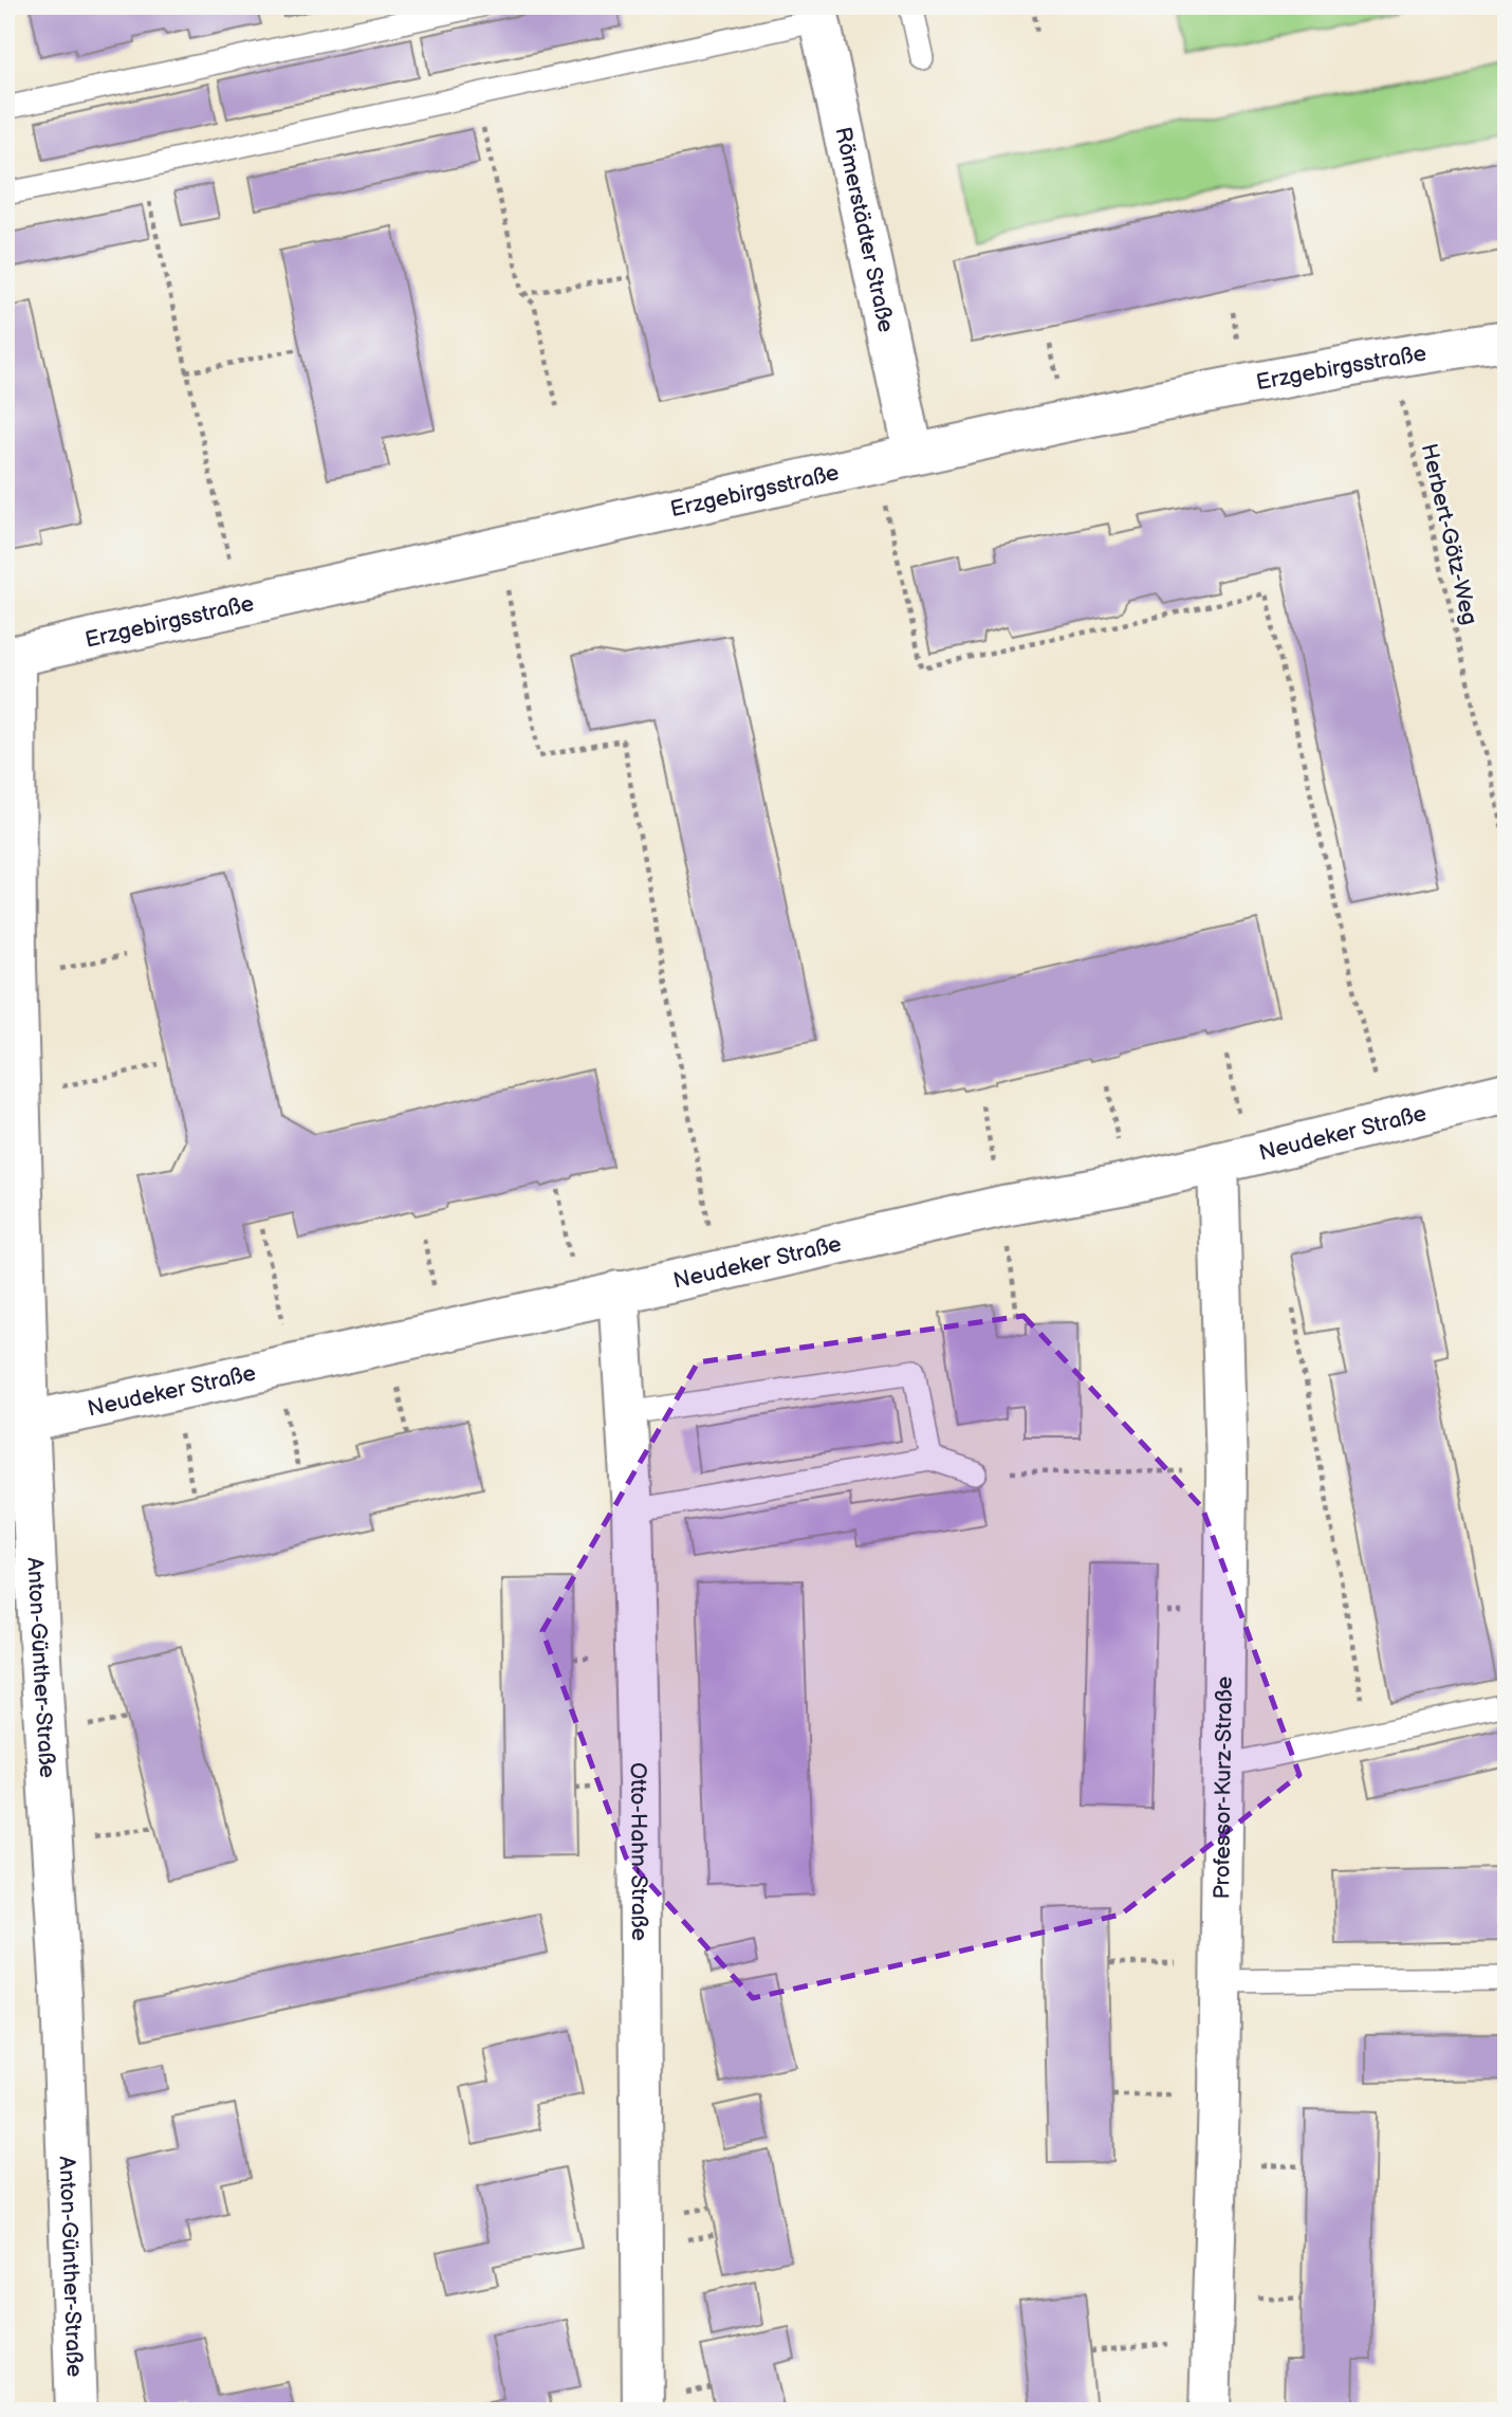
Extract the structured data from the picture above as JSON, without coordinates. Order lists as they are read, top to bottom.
{
  "streets": {
    "street": [
      "Römerstädter Straße",
      "Erzgebirgsstraße",
      "Neudeker Straße",
      "Anton-Günther-Straße",
      "Professor-Kurz-Straße",
      "Otto-Hahn-Straße"
    ],
    "path": ["Herbert-Götz-Weg"]
  },
  "crossings": [
    ["Römerstädter Straße", "Erzgebirgsstraße"],
    ["Erzgebirgsstraße", "Herbert-Götz-Weg"],
    ["Erzgebirgsstraße", "Anton-Günther-Straße"],
    ["Neudeker Straße", "Anton-Günther-Straße"],
    ["Neudeker Straße", "Professor-Kurz-Straße"],
    ["Neudeker Straße", "Otto-Hahn-Straße"]
  ]
}
